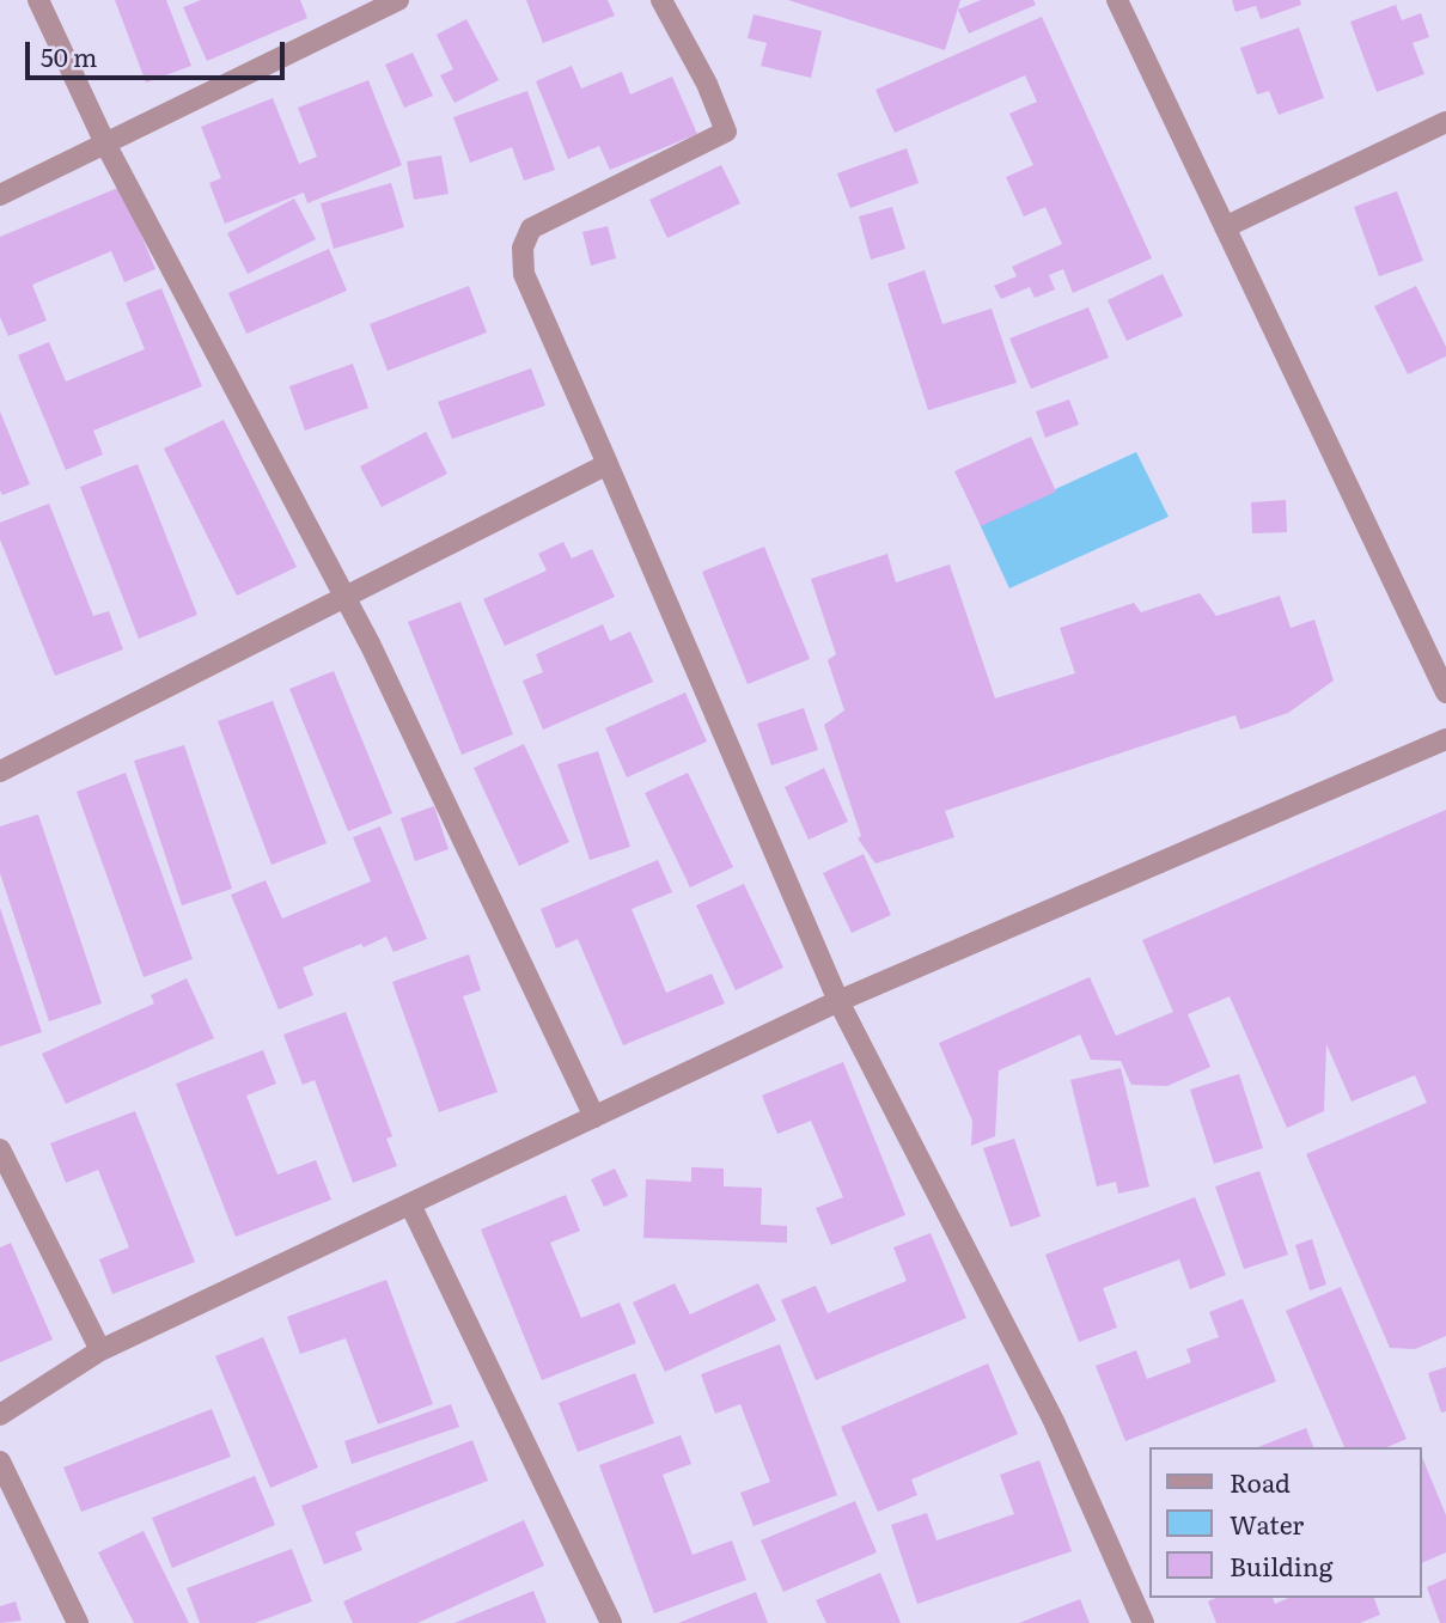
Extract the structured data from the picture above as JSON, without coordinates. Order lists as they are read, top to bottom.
{
  "legend": ["Road", "Water", "Building"],
  "scale_bar": "50 m"
}
